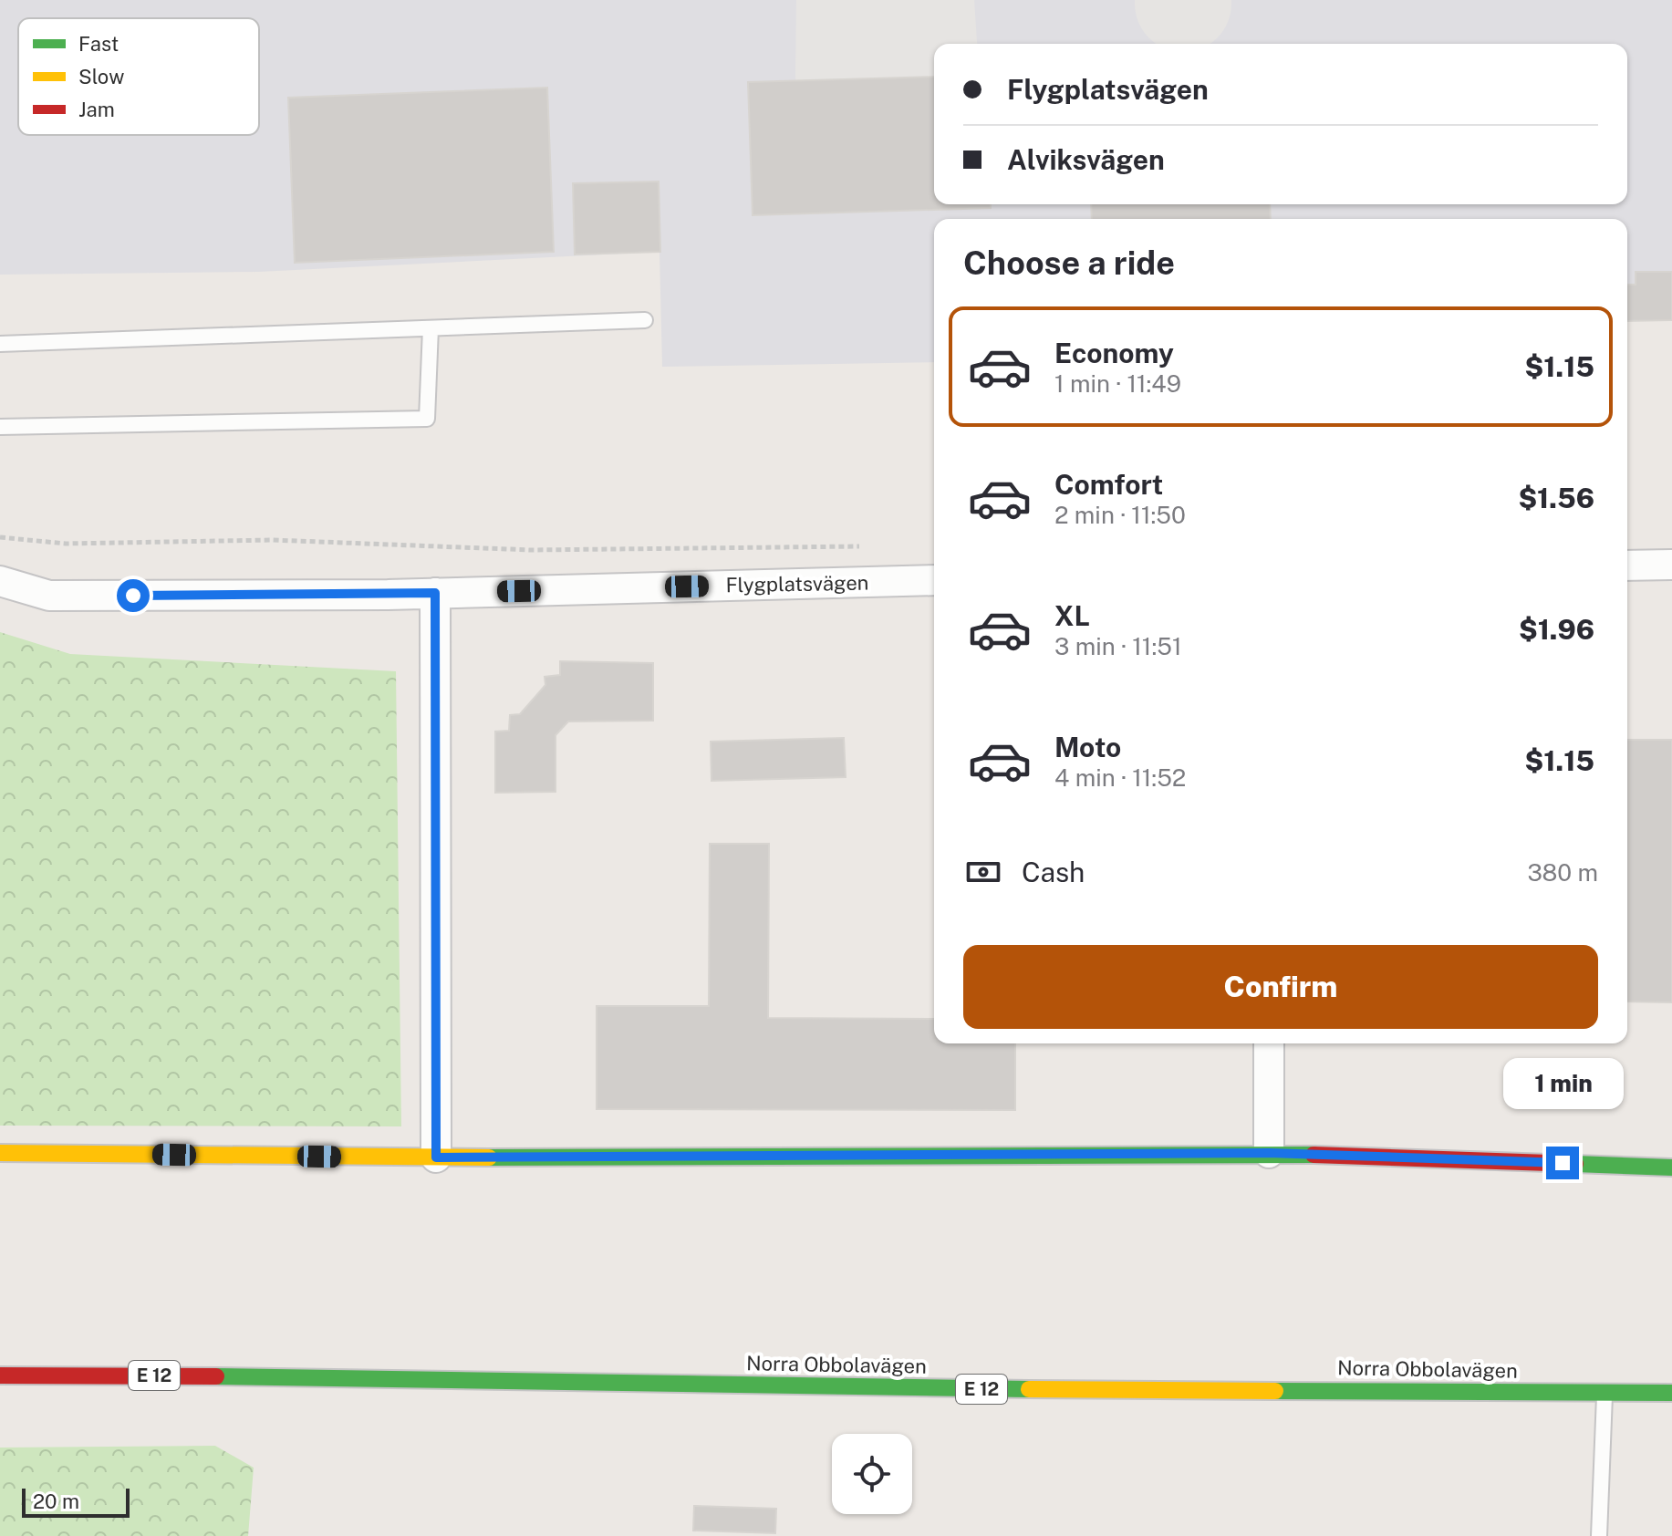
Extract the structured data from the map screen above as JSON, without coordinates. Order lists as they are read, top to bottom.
{
  "streets": {
    "main road": ["Norra Obbolavägen", "E 12"],
    "street": ["Flygplatsvägen"]
  },
  "legend": ["Fast", "Slow", "Jam"],
  "scale_bar": "20 m",
  "page": {
    "banner": ["Flygplatsvägen", "Alviksvägen"],
    "heading": "Choose a ride",
    "list": [
      {
        "name": "Economy",
        "note": "1 min · 11:49",
        "value": "$1.15"
      },
      {
        "name": "Comfort",
        "note": "2 min · 11:50",
        "value": "$1.56"
      },
      {
        "name": "XL",
        "note": "3 min · 11:51",
        "value": "$1.96"
      },
      {
        "name": "Moto",
        "note": "4 min · 11:52",
        "value": "$1.15"
      }
    ],
    "pay": ["Cash", "380 m"],
    "buttons": "Confirm",
    "bubble": "1 min",
    "scale": "20 m"
  }
}
